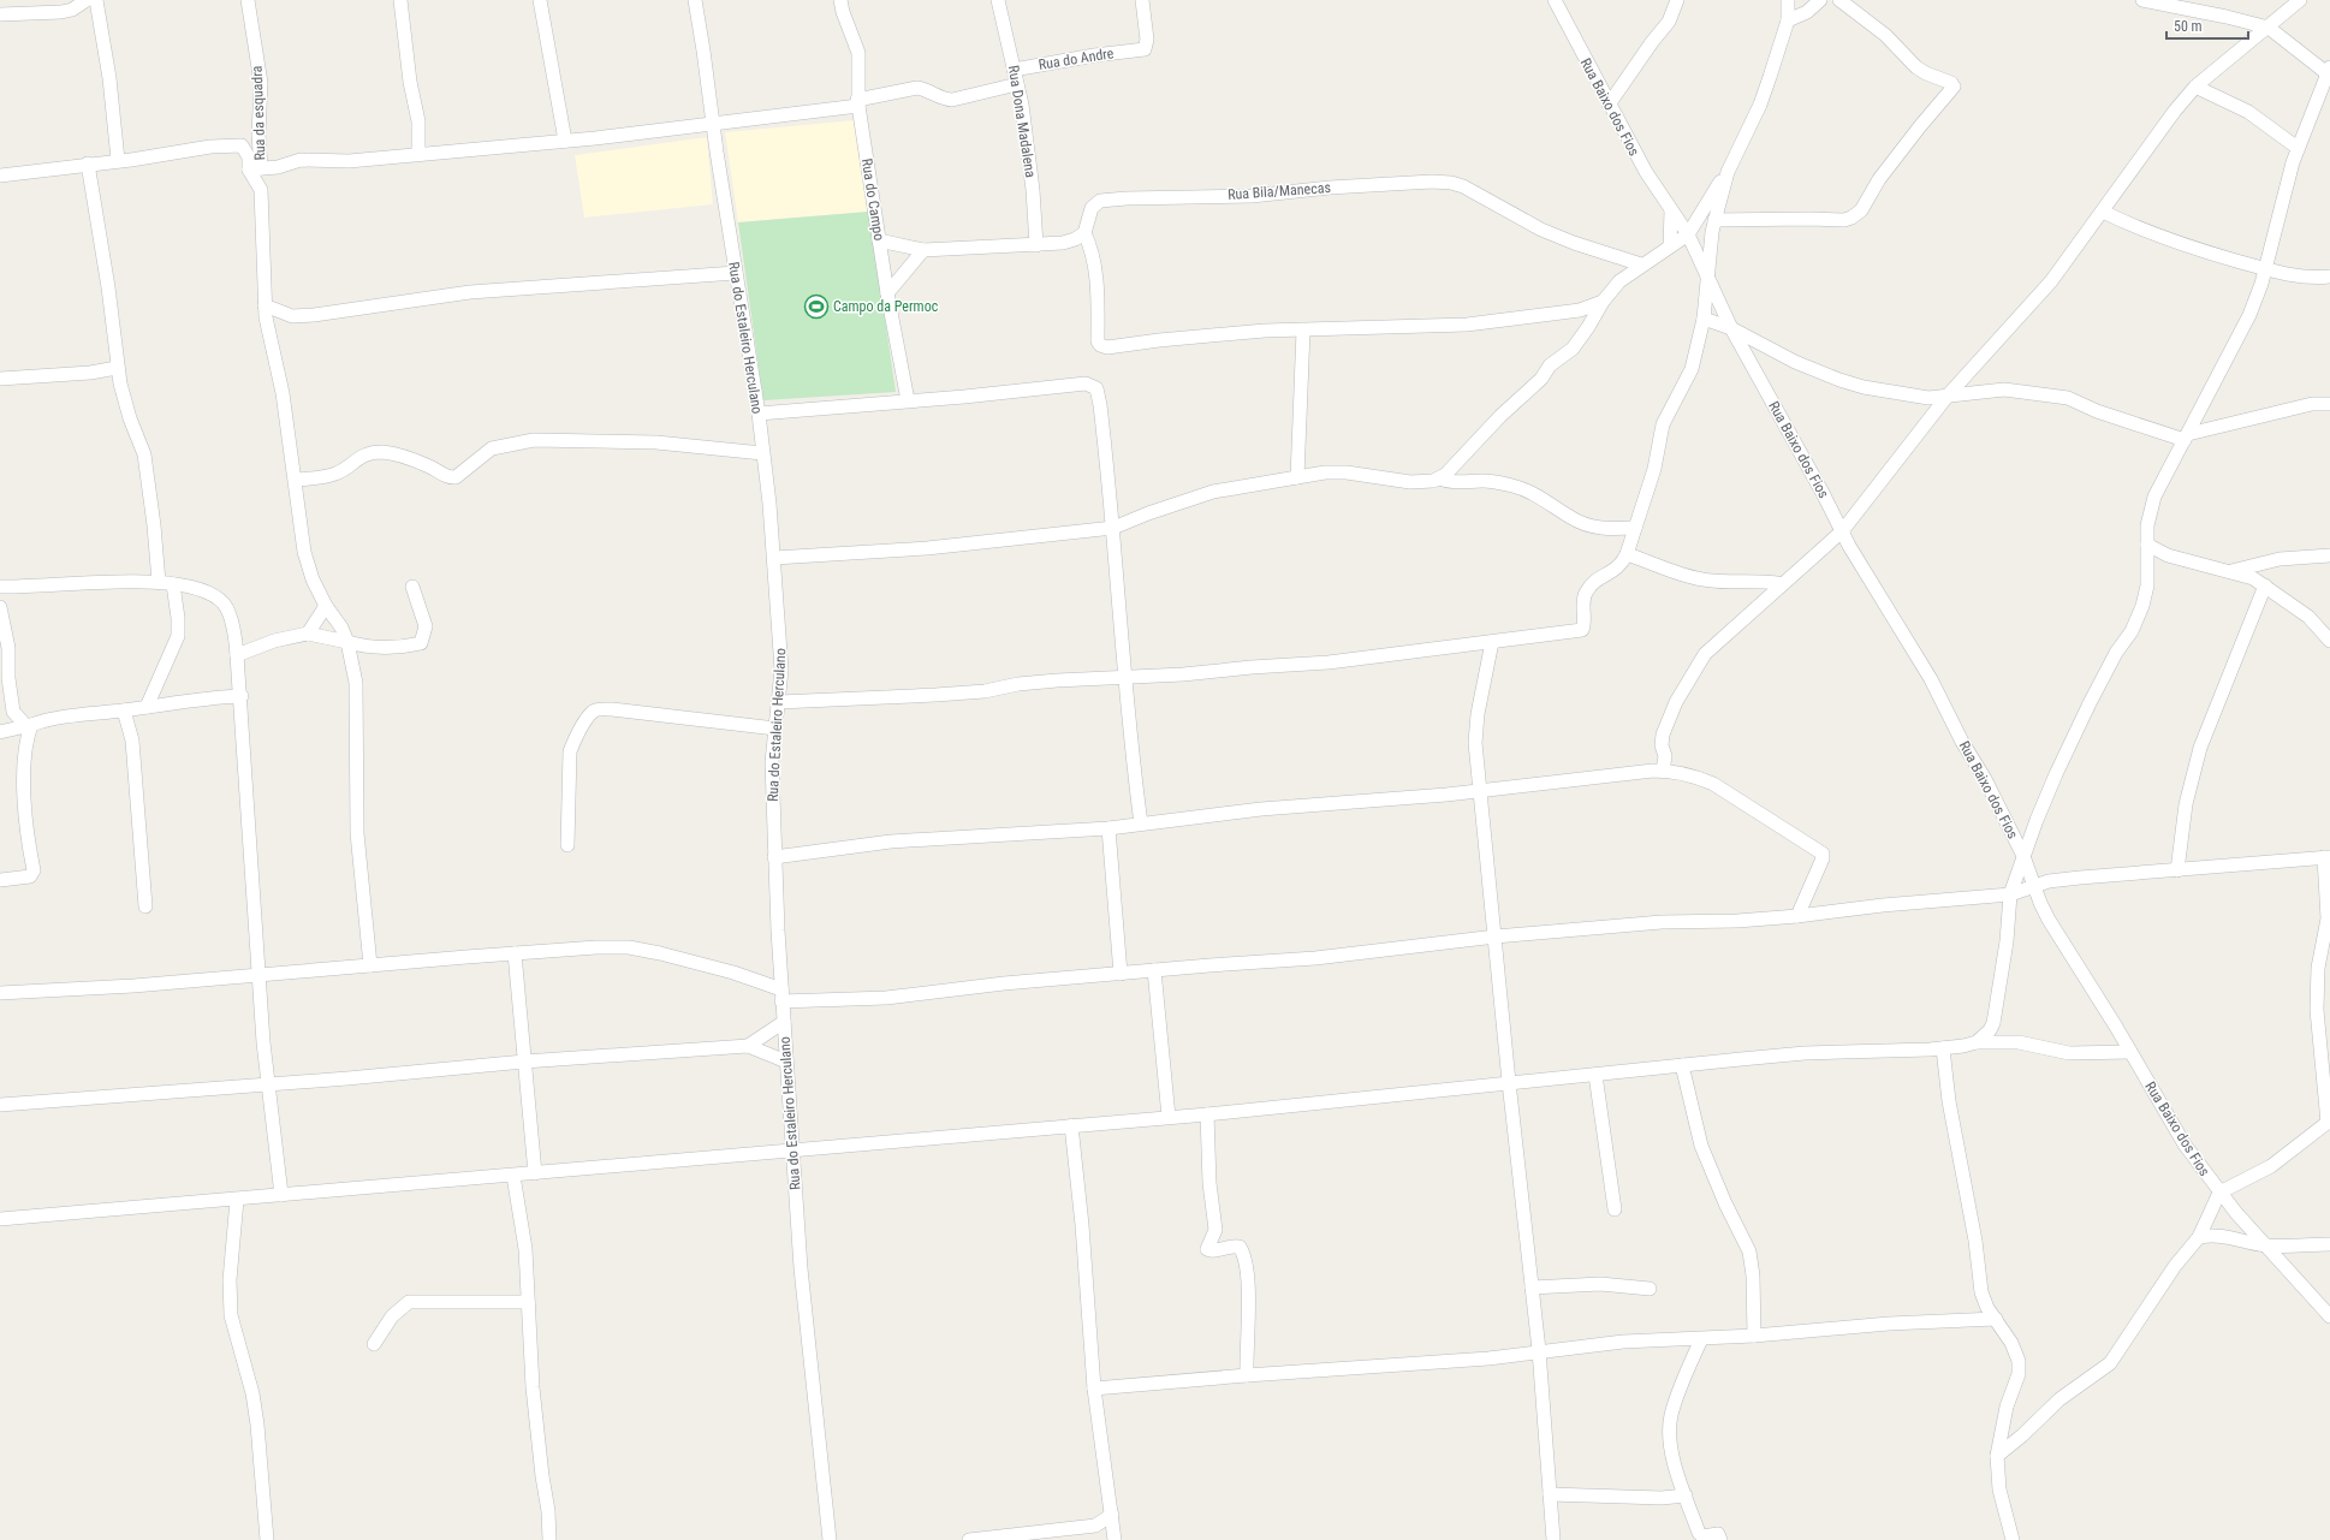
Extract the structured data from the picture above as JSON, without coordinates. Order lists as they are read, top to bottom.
{
  "streets": {
    "street": [
      "Rua do Andre",
      "Rua Baixo dos Fios",
      "Rua da esquadra",
      "Rua Dona Madalena",
      "Rua Bila/Manecas",
      "Rua do Campo",
      "Rua do Estaleiro Herculano"
    ]
  },
  "crossings": [
    ["Rua do Andre", "Rua Dona Madalena"]
  ],
  "places": {
    "sports": ["Campo da Permoc"]
  },
  "scale_bar": "50 m"
}
